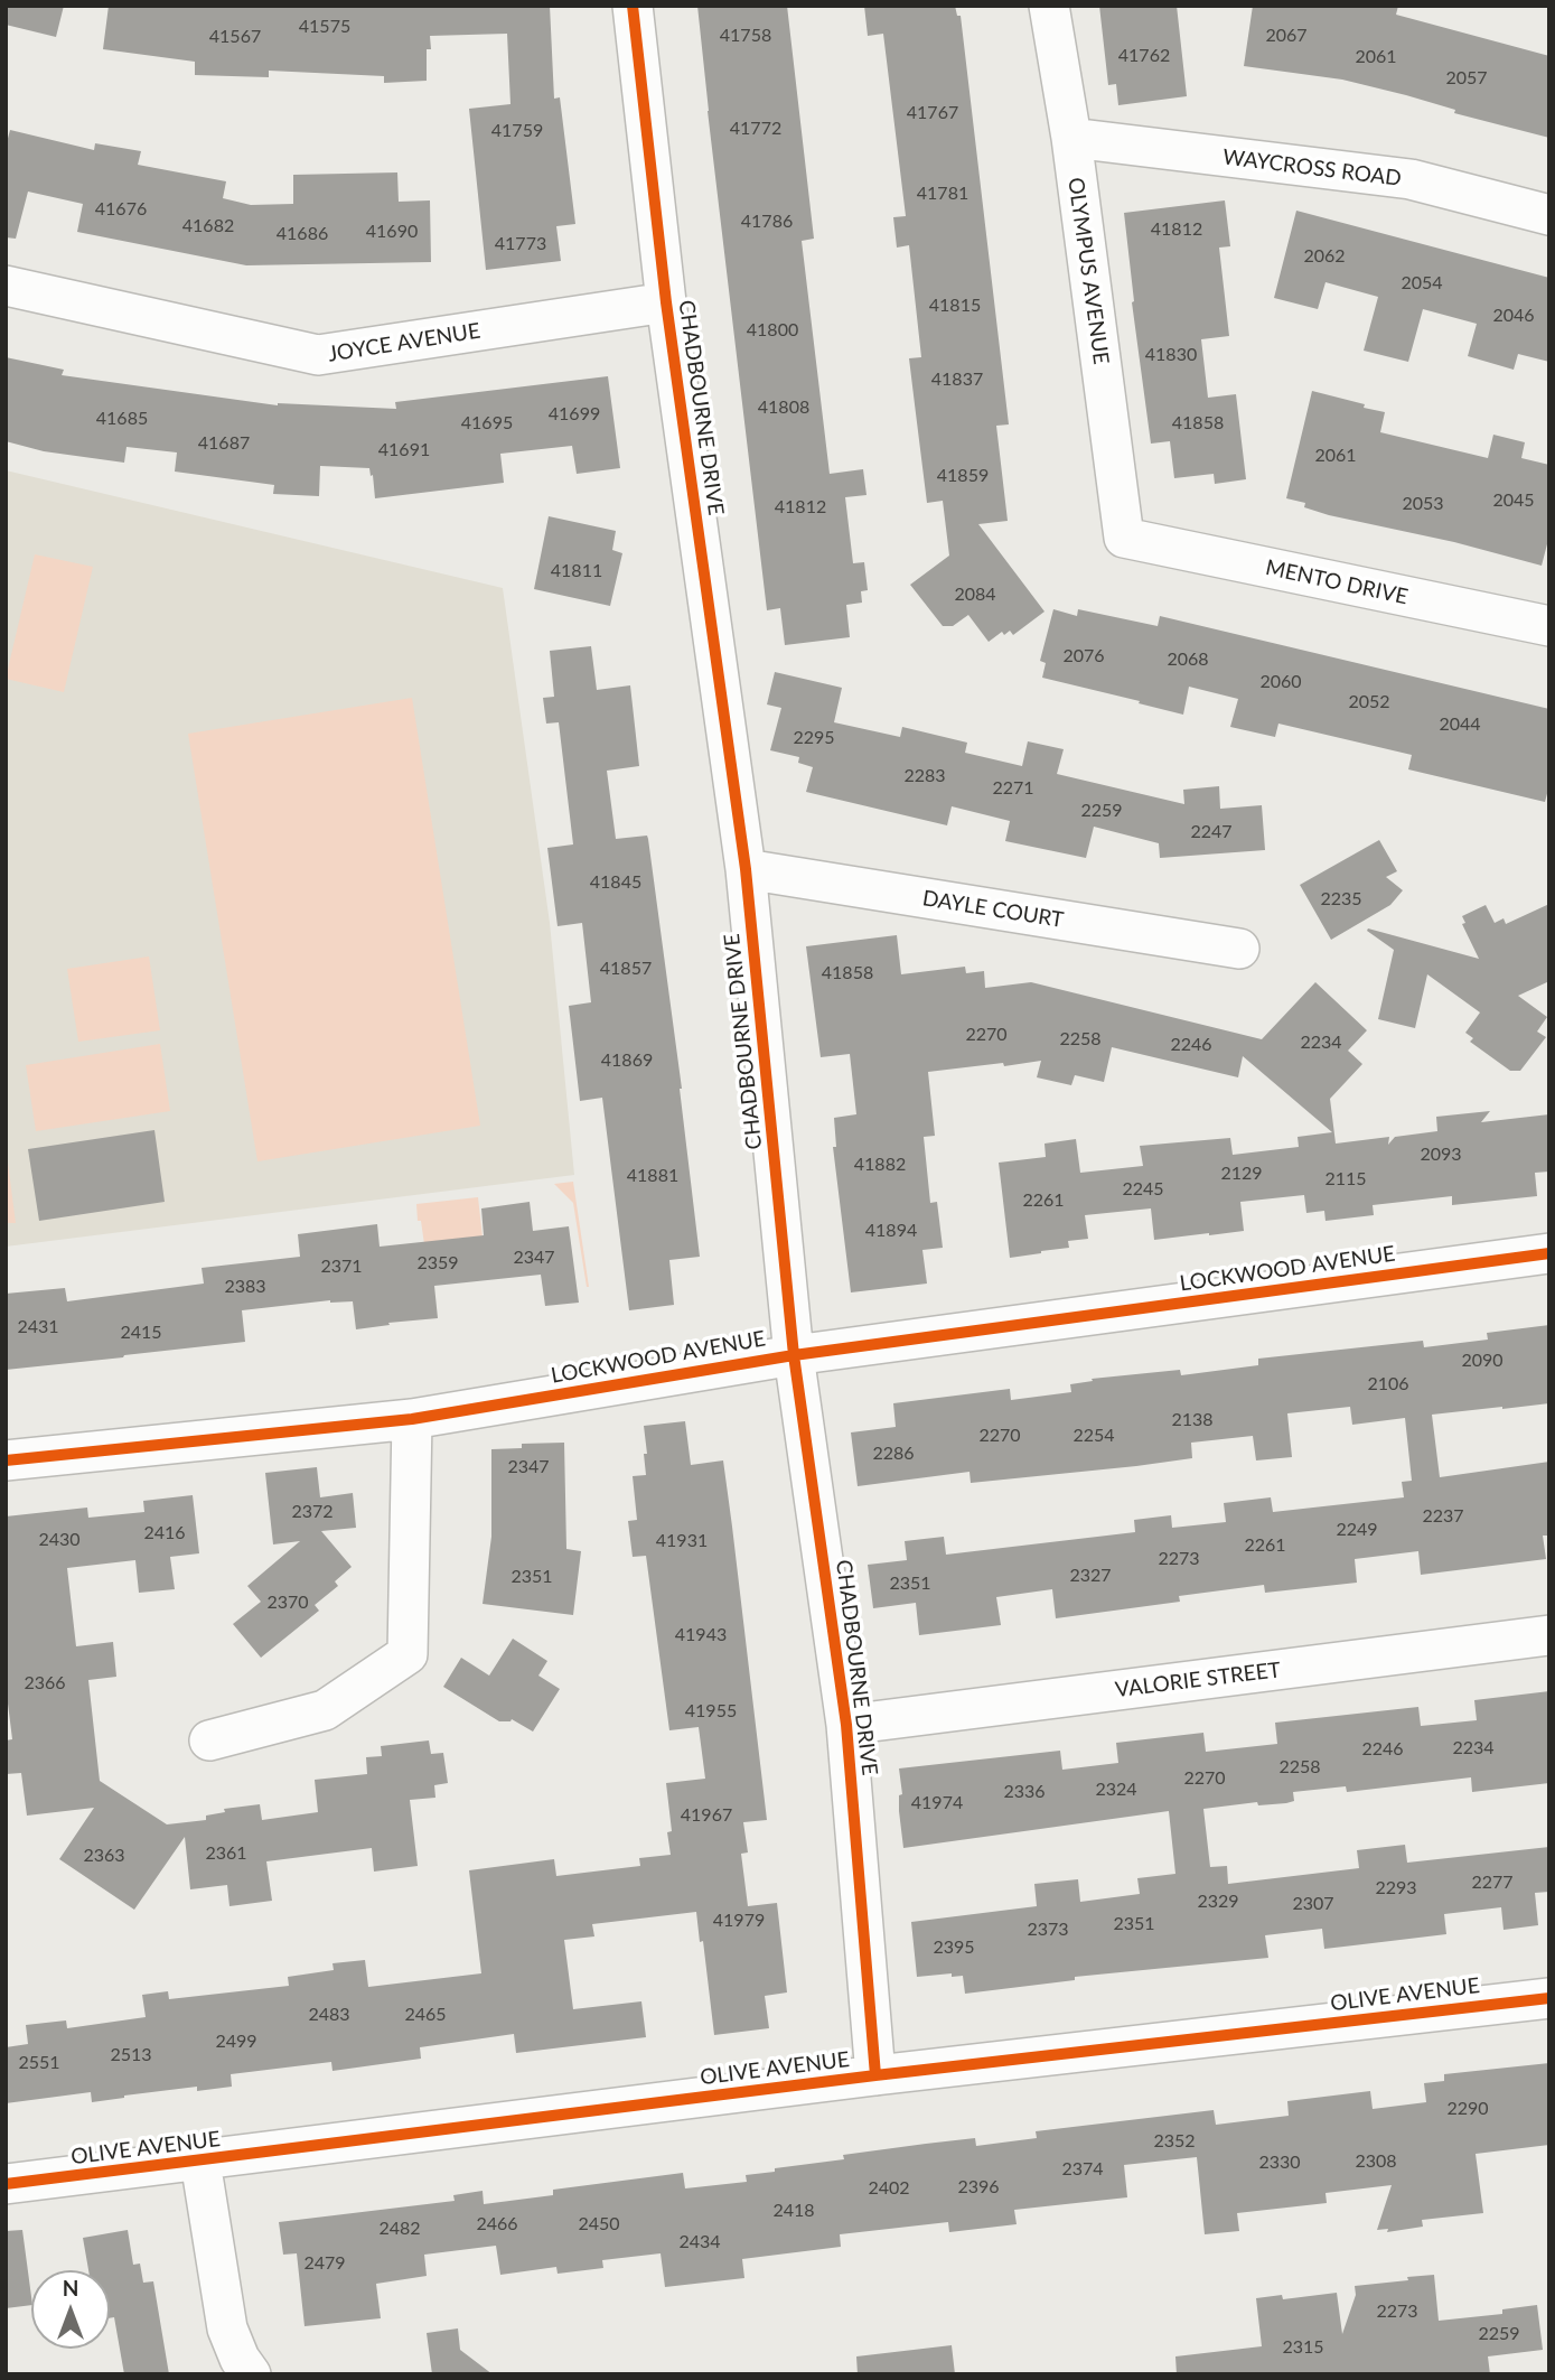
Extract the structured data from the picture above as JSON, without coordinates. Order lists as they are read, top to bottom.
{
  "streets": {
    "street": [
      "WAYCROSS ROAD",
      "OLYMPUS AVENUE",
      "JOYCE AVENUE",
      "CHADBOURNE DRIVE",
      "MENTO DRIVE",
      "DAYLE COURT",
      "LOCKWOOD AVENUE",
      "VALORIE STREET",
      "OLIVE AVENUE"
    ]
  },
  "crossings": [
    ["WAYCROSS ROAD", "OLYMPUS AVENUE"],
    ["OLYMPUS AVENUE", "MENTO DRIVE"],
    ["JOYCE AVENUE", "CHADBOURNE DRIVE"],
    ["CHADBOURNE DRIVE", "DAYLE COURT"],
    ["CHADBOURNE DRIVE", "LOCKWOOD AVENUE"],
    ["CHADBOURNE DRIVE", "VALORIE STREET"],
    ["CHADBOURNE DRIVE", "OLIVE AVENUE"]
  ],
  "house_numbers": [
    "41575",
    "41758",
    "2067",
    "41567",
    "41762",
    "2061",
    "2057",
    "41767",
    "41772",
    "41759",
    "41781",
    "41676",
    "41786",
    "41682",
    "41812",
    "41690",
    "41686",
    "41773",
    "2062",
    "2054",
    "41815",
    "2046",
    "41800",
    "41830",
    "41837",
    "41808",
    "41699",
    "41685",
    "41695",
    "41858",
    "41687",
    "41691",
    "2061",
    "41859",
    "2045",
    "2053",
    "41812",
    "41811",
    "2084",
    "2076",
    "2068",
    "2060",
    "2052",
    "2044",
    "2295",
    "2283",
    "2271",
    "2259",
    "2247",
    "41845",
    "2235",
    "41857",
    "41858",
    "2270",
    "2258",
    "2234",
    "2246",
    "41869",
    "2093",
    "41882",
    "2129",
    "41881",
    "2115",
    "2245",
    "2261",
    "41894",
    "2347",
    "2359",
    "2371",
    "2383",
    "2431",
    "2415",
    "2090",
    "2106",
    "2138",
    "2270",
    "2254",
    "2286",
    "2347",
    "2372",
    "2237",
    "2249",
    "2416",
    "2430",
    "41931",
    "2261",
    "2273",
    "2327",
    "2351",
    "2351",
    "2370",
    "41943",
    "2366",
    "41955",
    "2234",
    "2246",
    "2258",
    "2270",
    "2324",
    "2336",
    "41974",
    "41967",
    "2361",
    "2363",
    "2277",
    "2293",
    "2329",
    "2307",
    "41979",
    "2351",
    "2373",
    "2395",
    "2483",
    "2465",
    "2499",
    "2513",
    "2551",
    "2290",
    "2352",
    "2308",
    "2330",
    "2374",
    "2396",
    "2402",
    "2418",
    "2466",
    "2450",
    "2482",
    "2434",
    "2479",
    "2273",
    "2259",
    "2315"
  ],
  "north": "top"
}
